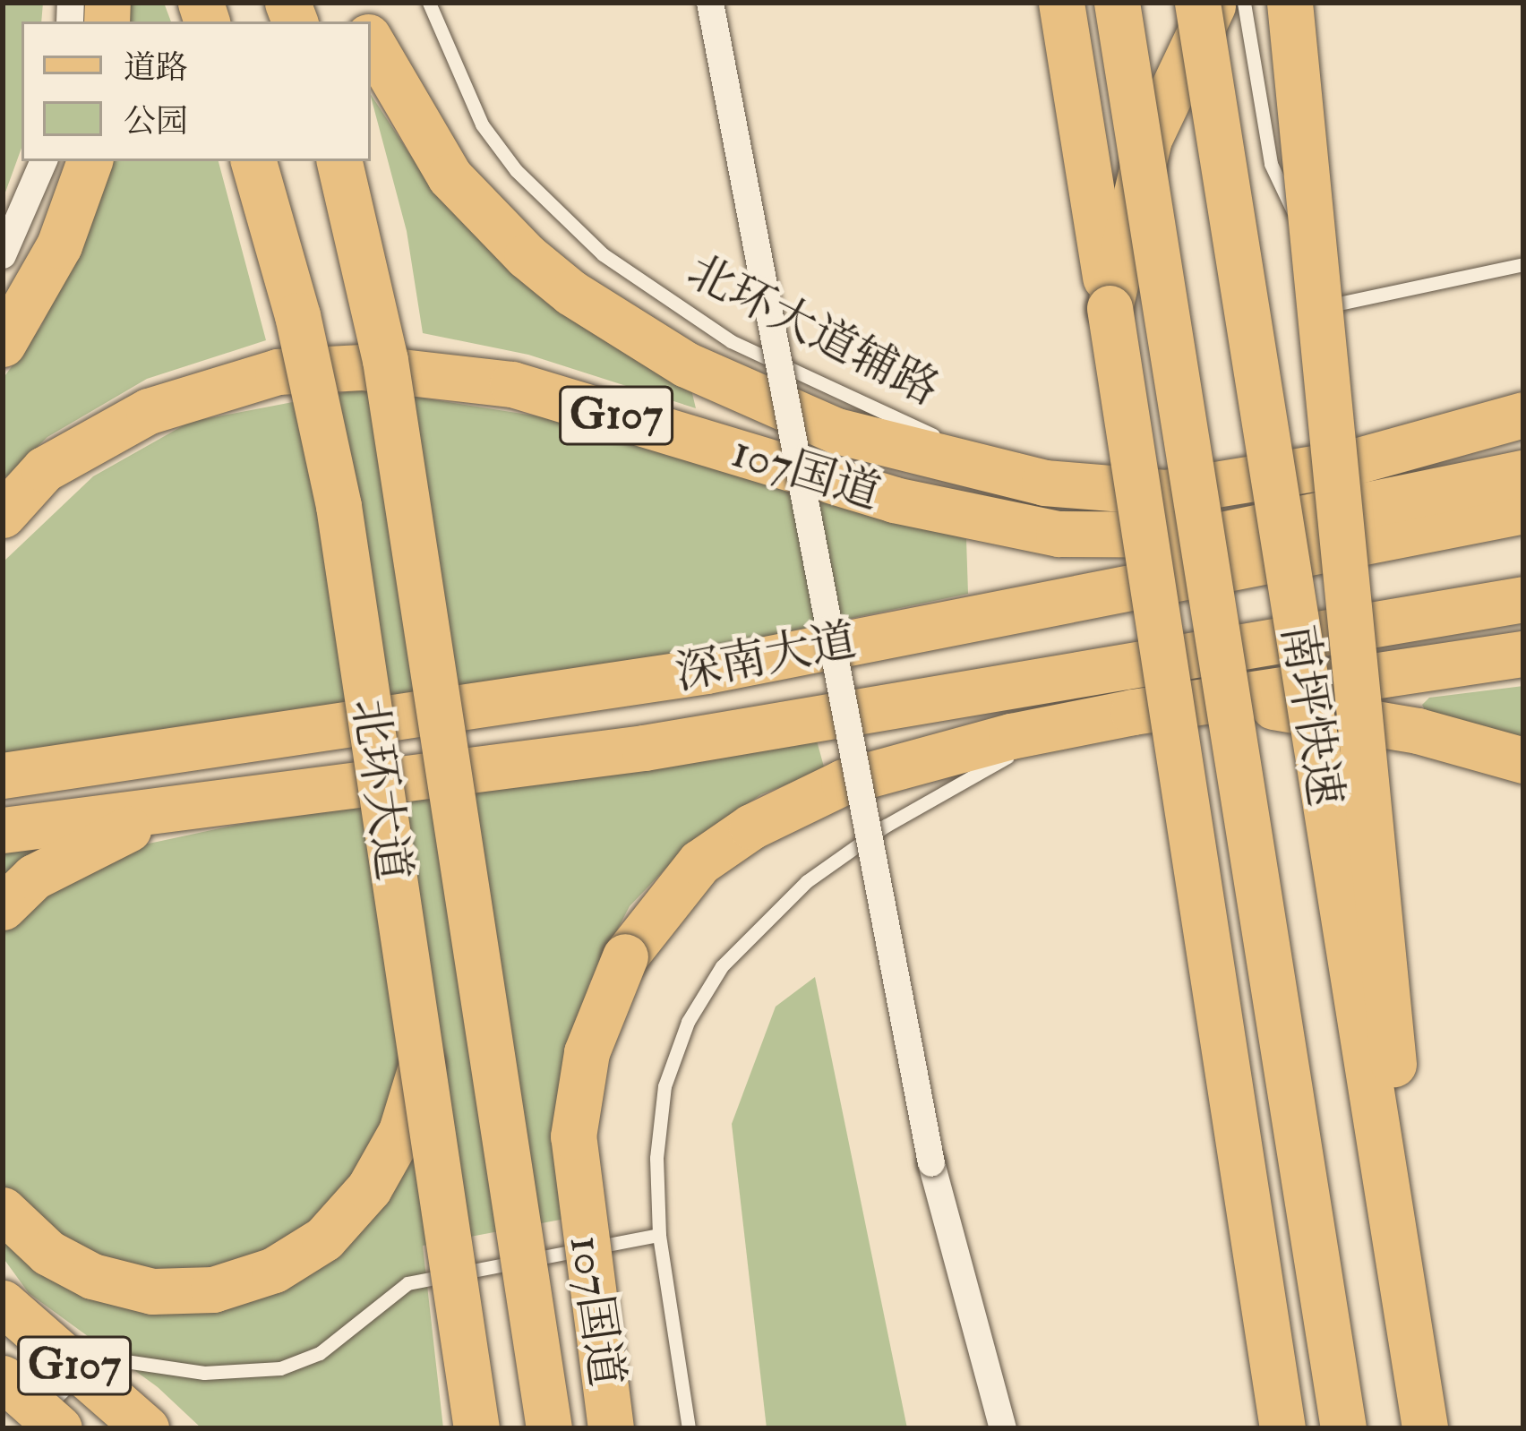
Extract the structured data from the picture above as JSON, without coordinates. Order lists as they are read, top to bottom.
{
  "streets": {
    "main road": [
      "G107",
      "107国道",
      "深南大道",
      "南坪快速",
      "北环大道"
    ],
    "lane": ["北环大道辅路"]
  },
  "legend": ["道路", "公园"]
}
